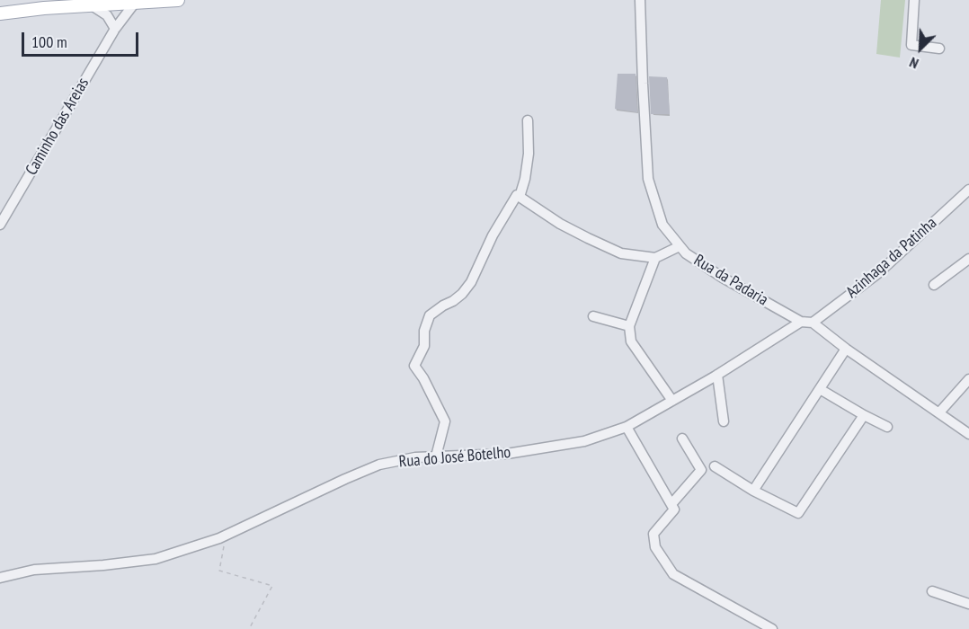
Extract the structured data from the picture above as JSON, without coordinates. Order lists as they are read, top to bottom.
{
  "streets": {
    "street": [
      "Caminho das Areias",
      "Azinhaga da Patinha",
      "Rua da Padaria",
      "Rua do José Botelho"
    ]
  },
  "crossings": [
    ["Azinhaga da Patinha", "Rua da Padaria"],
    ["Rua da Padaria", "Rua do José Botelho"]
  ],
  "scale_bar": "100 m",
  "north": "bottom left"
}
